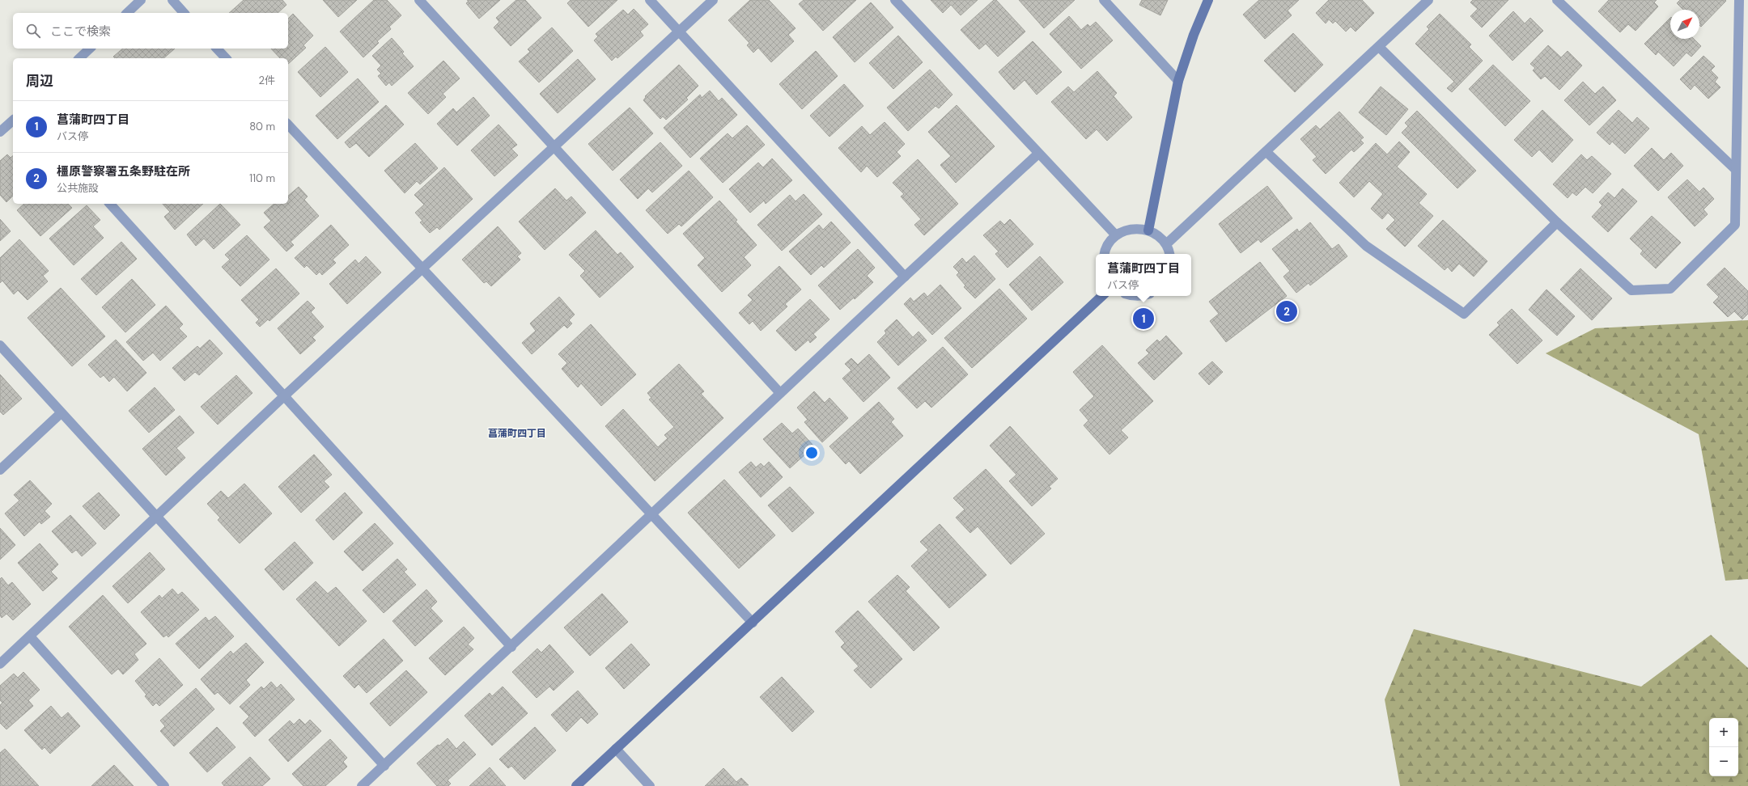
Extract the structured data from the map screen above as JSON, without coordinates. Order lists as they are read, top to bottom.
{
  "districts": ["菖蒲町四丁目"],
  "north": "top right",
  "page": {
    "search": "ここで検索",
    "heading": ["周辺", "2件"],
    "list": [
      {
        "mark": "1",
        "name": "菖蒲町四丁目",
        "note": "バス停",
        "value": "80 m"
      },
      {
        "mark": "2",
        "name": "橿原警察署五条野駐在所",
        "note": "公共施設",
        "value": "110 m"
      }
    ],
    "popup": ["菖蒲町四丁目", "バス停"],
    "pins": ["2", "1"],
    "map_buttons": ["+", "−"]
  }
}
